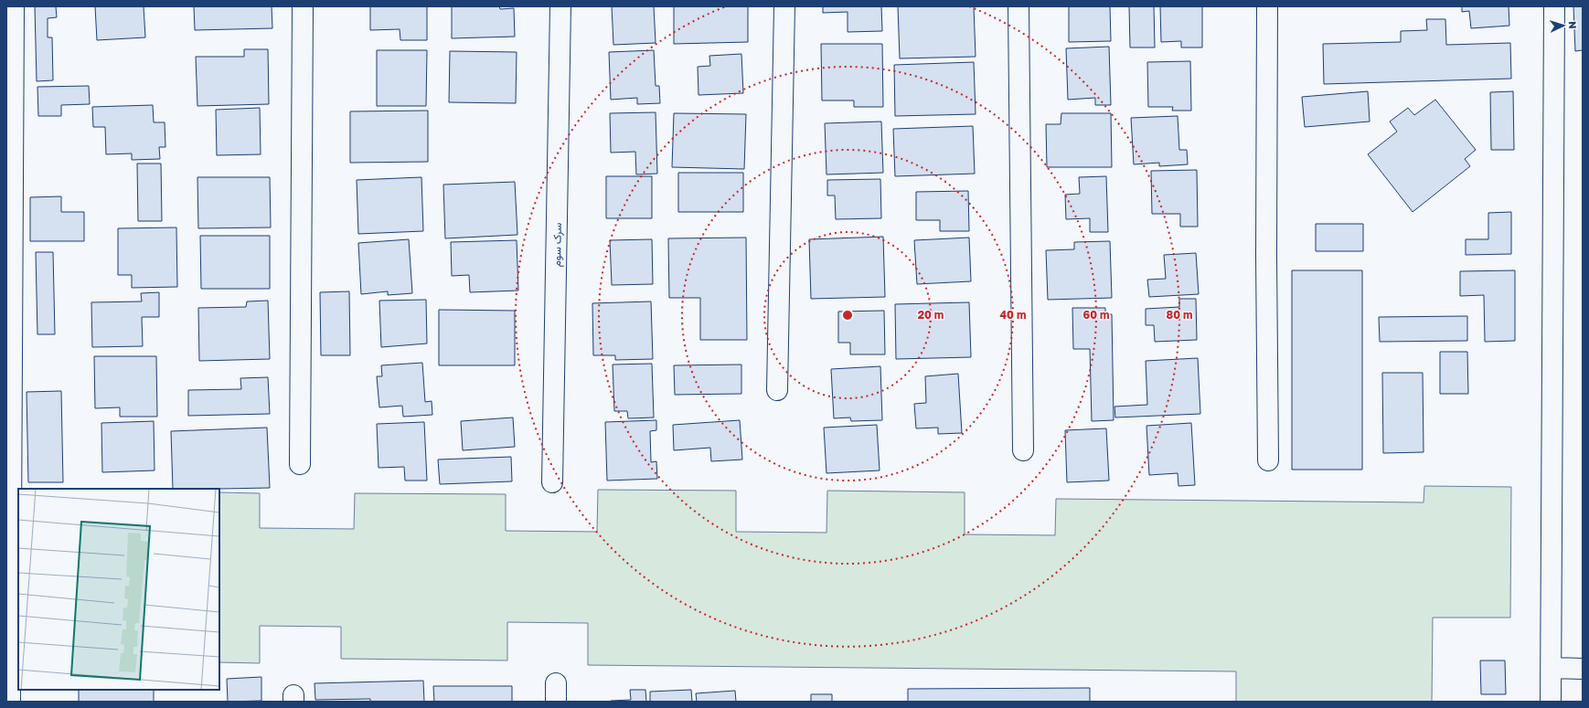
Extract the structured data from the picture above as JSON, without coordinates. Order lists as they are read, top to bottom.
{
  "streets": {
    "street": ["سرک سوم"]
  },
  "north": "right",
  "rings": [
    "20 m",
    "40 m",
    "60 m",
    "80 m"
  ]
}
